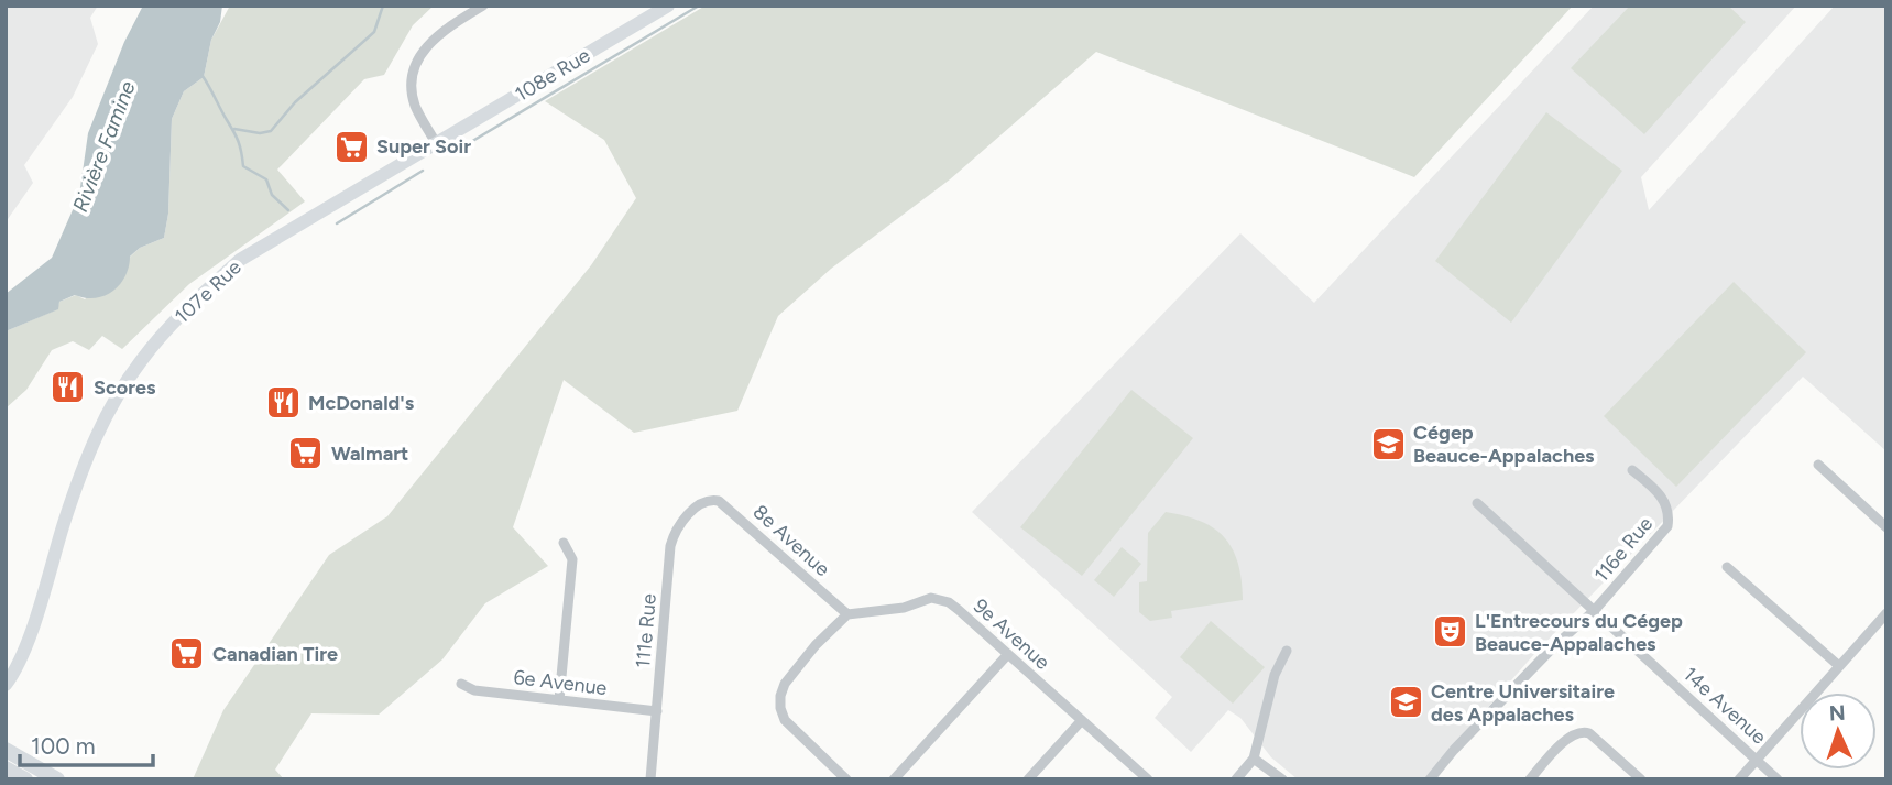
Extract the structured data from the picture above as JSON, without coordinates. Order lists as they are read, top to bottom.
{
  "streets": {
    "main road": ["108e Rue", "107e Rue"],
    "street": [
      "8e Avenue",
      "116e Rue",
      "111e Rue",
      "9e Avenue",
      "6e Avenue",
      "14e Avenue"
    ]
  },
  "crossings": [
    ["108e Rue", "107e Rue"],
    ["8e Avenue", "111e Rue"],
    ["8e Avenue", "9e Avenue"],
    ["116e Rue", "14e Avenue"],
    ["111e Rue", "6e Avenue"]
  ],
  "water": ["Rivière Famine"],
  "places": {
    "supermarket": ["Super Soir", "Walmart", "Canadian Tire"],
    "restaurant": ["Scores", "McDonald's"],
    "school or university": ["Cégep Beauce-Appalaches", "Centre Universitaire des Appalaches"],
    "theatre": ["L'Entrecours du Cégep Beauce-Appalaches"]
  },
  "scale_bar": "100 m",
  "north": "top"
}
